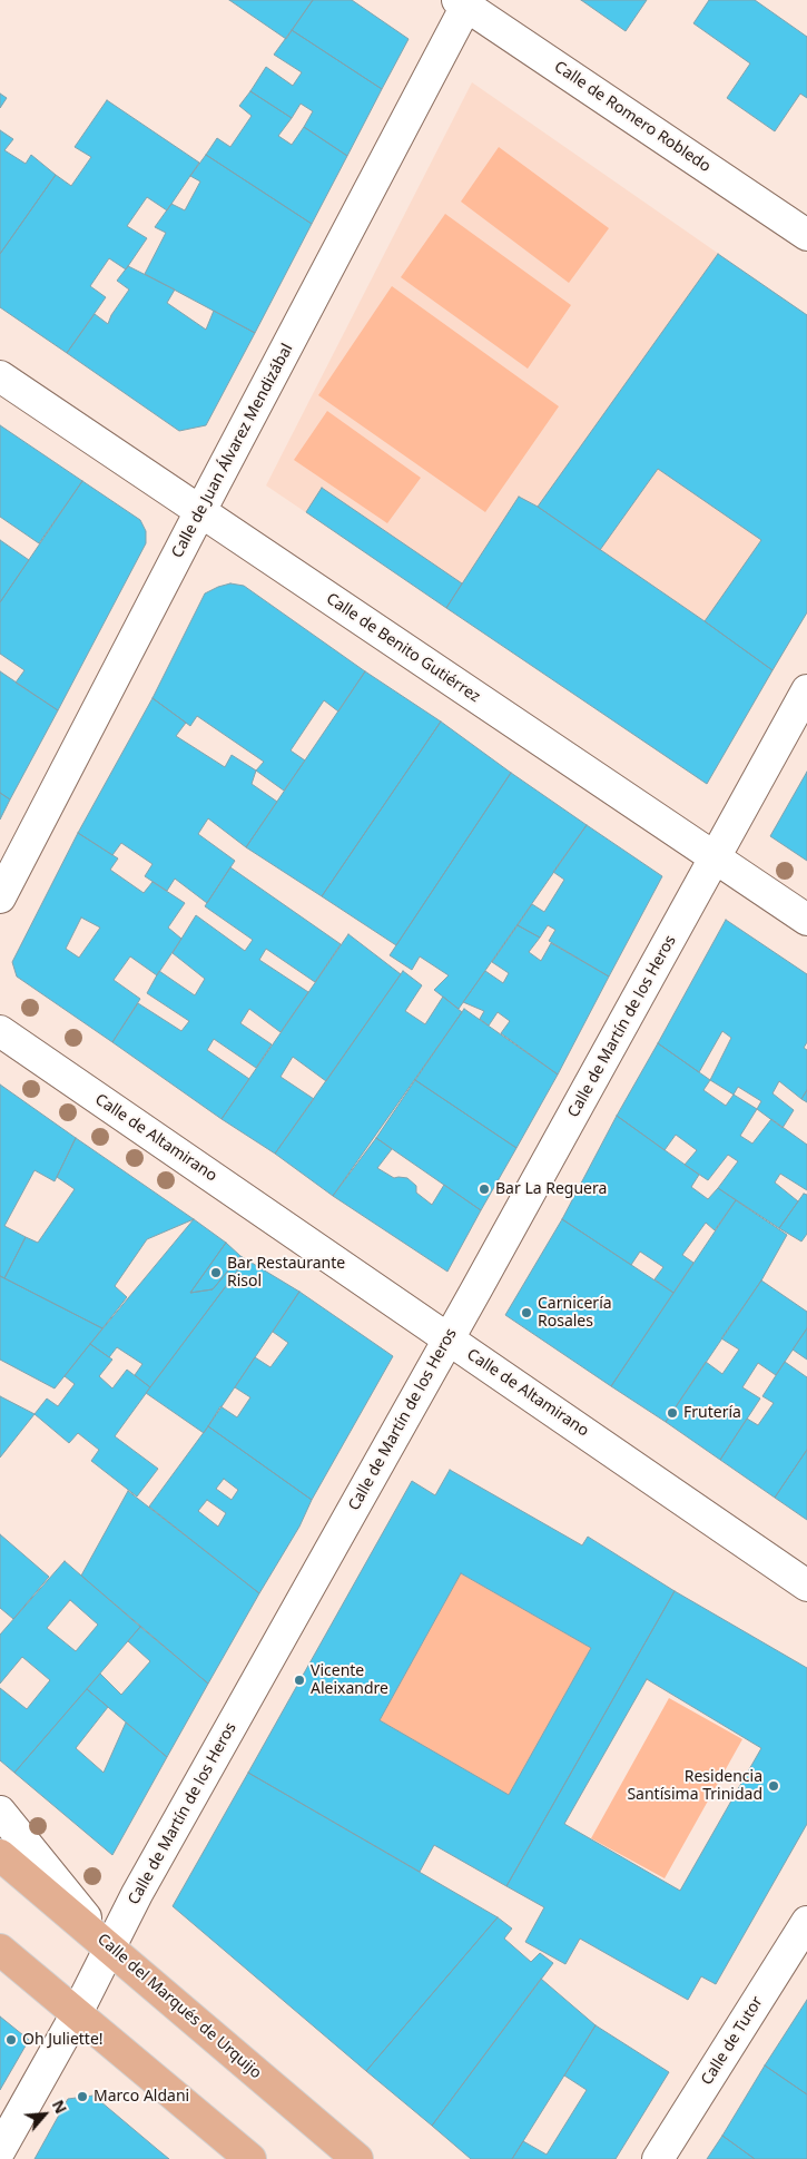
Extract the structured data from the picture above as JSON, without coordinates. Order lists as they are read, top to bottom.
{
  "streets": {
    "main road": ["Calle del Marqués de Urquijo"],
    "street": [
      "Calle de Romero Robledo",
      "Calle de Juan Álvarez Mendizábal",
      "Calle de Benito Gutiérrez",
      "Calle de Martín de los Heros",
      "Calle de Altamirano",
      "Calle de Tutor"
    ]
  },
  "crossings": [
    ["Calle de Romero Robledo", "Calle de Juan Álvarez Mendizábal"],
    ["Calle de Juan Álvarez Mendizábal", "Calle de Benito Gutiérrez"],
    ["Calle de Benito Gutiérrez", "Calle de Martín de los Heros"],
    ["Calle de Martín de los Heros", "Calle de Altamirano"],
    ["Calle de Martín de los Heros", "Calle del Marqués de Urquijo"]
  ],
  "places": [
    "Bar La Reguera",
    "Bar Restaurante Risol",
    "Carnicería Rosales",
    "Frutería",
    "Vicente Aleixandre",
    "Residencia Santísima Trinidad",
    "Oh Juliette!",
    "Marco Aldani"
  ],
  "north": "top right"
}
